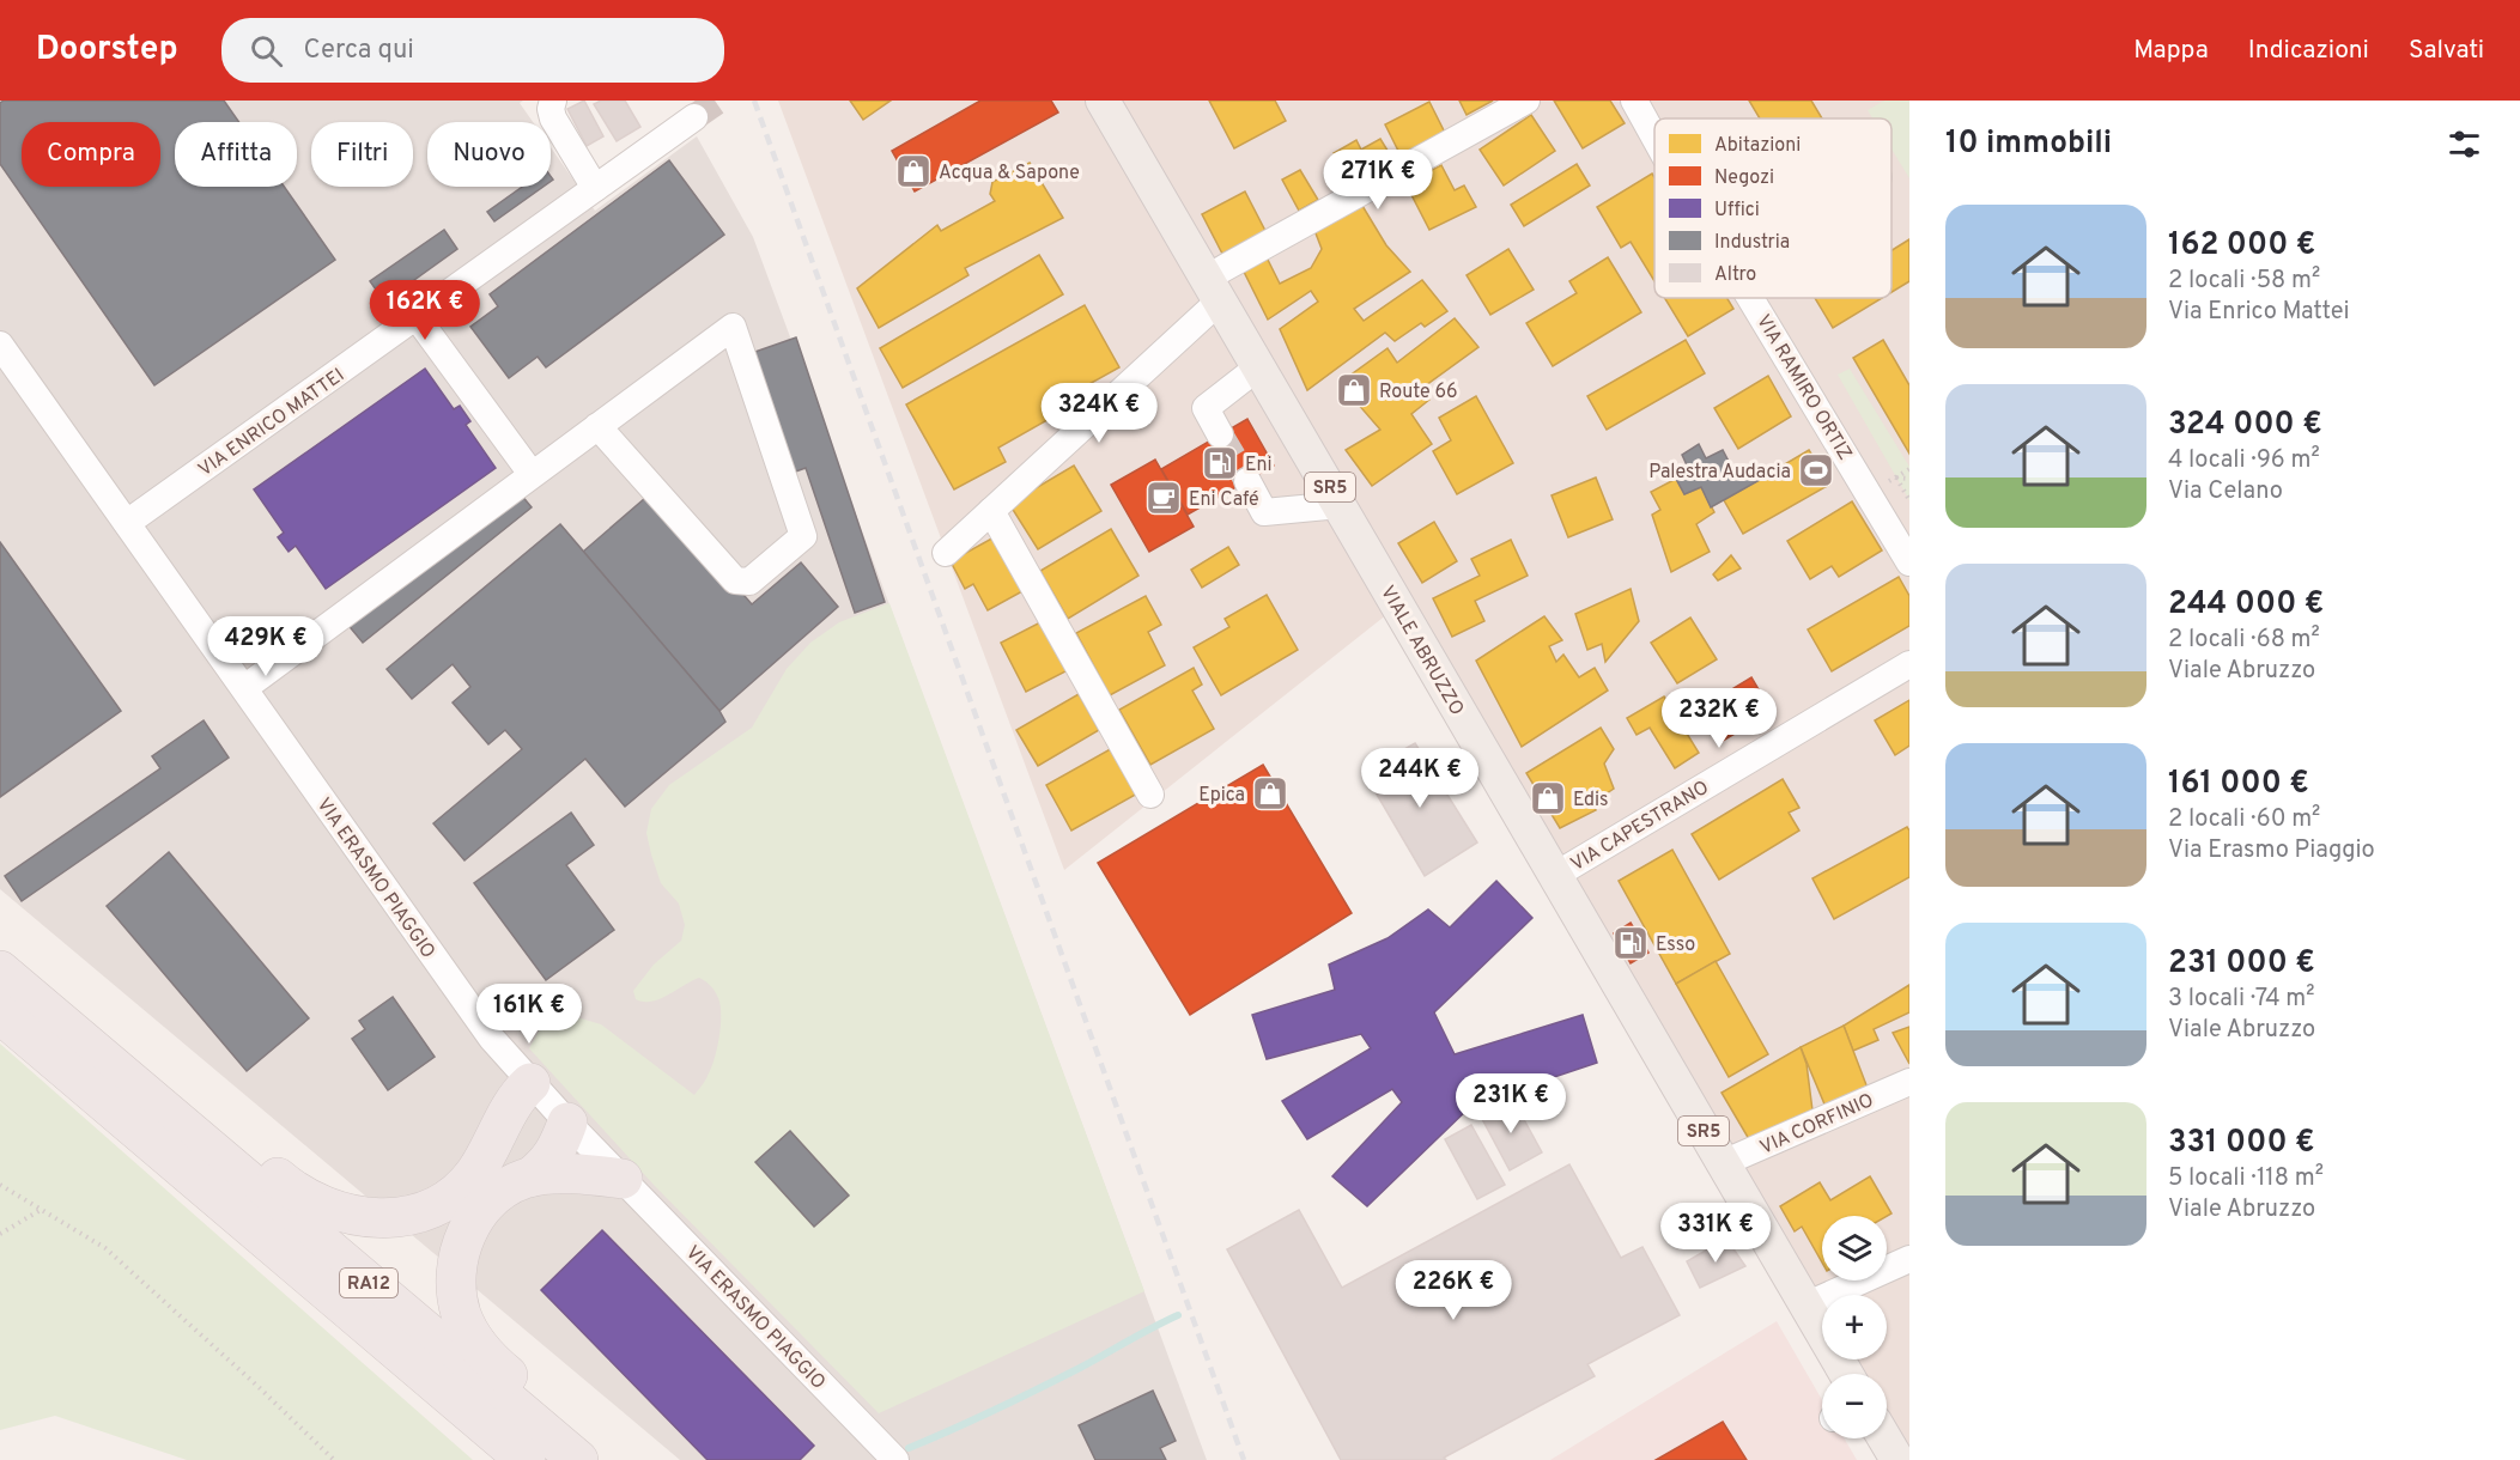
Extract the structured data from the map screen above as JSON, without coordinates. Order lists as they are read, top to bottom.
{
  "streets": {
    "highway": ["RA12"],
    "main road": ["SR5", "VIALE ABRUZZO"],
    "street": [
      "VIA RAMIRO ORTIZ",
      "VIA ENRICO MATTEI",
      "VIA CAPESTRANO",
      "VIA ERASMO PIAGGIO",
      "VIA CORFINIO"
    ]
  },
  "crossings": [
    ["VIA ENRICO MATTEI", "VIA ERASMO PIAGGIO"],
    ["VIALE ABRUZZO", "VIA CAPESTRANO"],
    ["VIALE ABRUZZO", "VIA CORFINIO"]
  ],
  "places": {
    "shop": [
      "Acqua & Sapone",
      "Route 66",
      "Epica",
      "Edis"
    ],
    "fuel station": ["Eni", "Esso"],
    "sports": ["Palestra Audacia"],
    "cafe": ["Eni Café"]
  },
  "legend": [
    "Abitazioni",
    "Negozi",
    "Uffici",
    "Industria",
    "Altro"
  ],
  "page": {
    "header": "Doorstep",
    "search": "Cerca qui",
    "nav": ["Mappa", "Indicazioni", "Salvati"],
    "heading": "10 immobili",
    "chip": [
      "Compra",
      "Affitta",
      "Filtri",
      "Nuovo"
    ],
    "price": [
      "271K €",
      "162K €",
      "324K €",
      "429K €",
      "232K €",
      "244K €",
      "161K €",
      "231K €",
      "331K €",
      "226K €"
    ],
    "list": [
      {
        "name": "162 000 €",
        "note": "2 locali · 58 m² · Via Enrico Mattei"
      },
      {
        "name": "324 000 €",
        "note": "4 locali · 96 m² · Via Celano"
      },
      {
        "name": "244 000 €",
        "note": "2 locali · 68 m² · Viale Abruzzo"
      },
      {
        "name": "161 000 €",
        "note": "2 locali · 60 m² · Via Erasmo Piaggio"
      },
      {
        "name": "231 000 €",
        "note": "3 locali · 74 m² · Viale Abruzzo"
      },
      {
        "name": "331 000 €",
        "note": "5 locali · 118 m² · Viale Abruzzo"
      }
    ],
    "map_buttons": ["+", "−"]
  }
}
